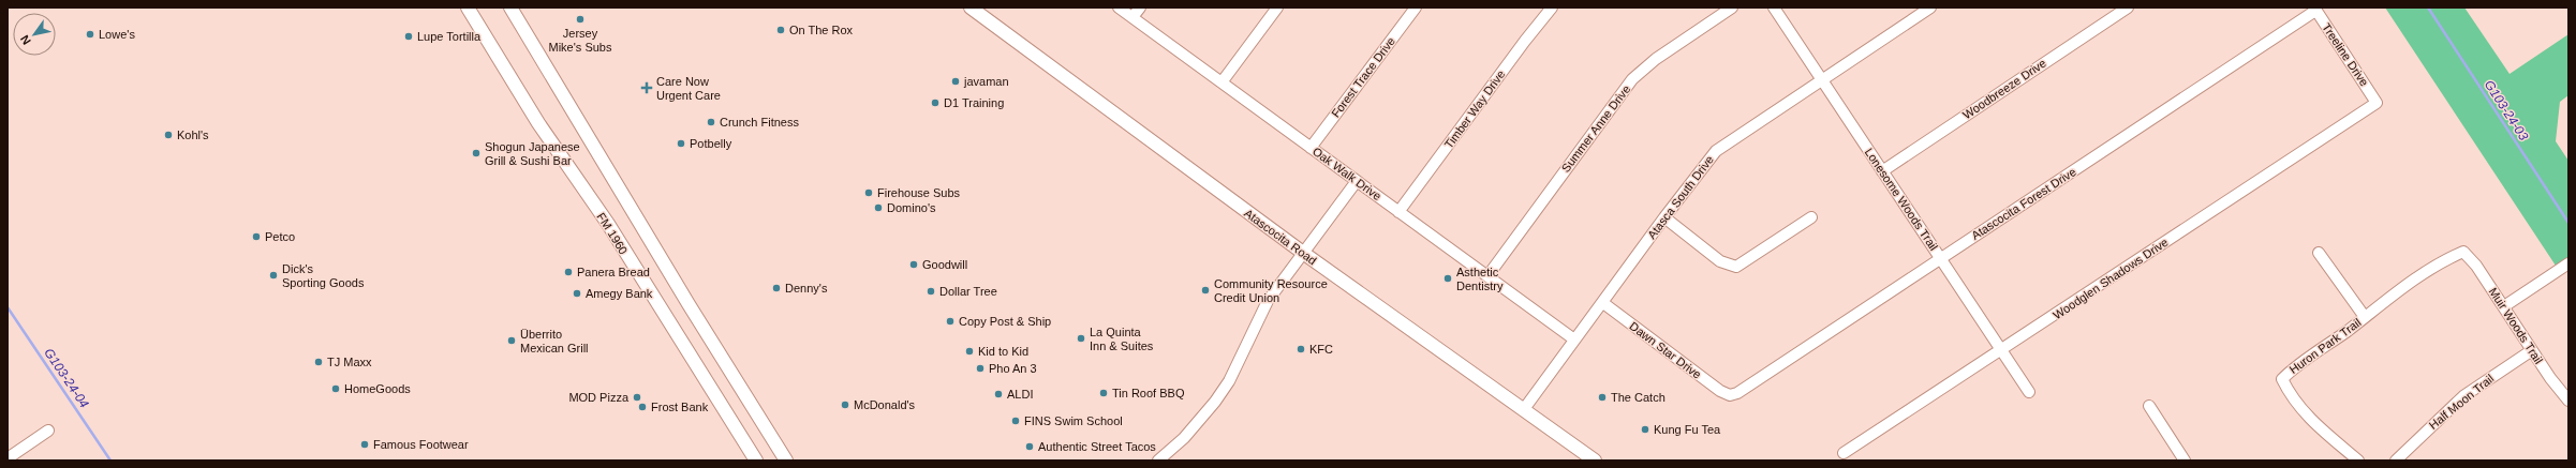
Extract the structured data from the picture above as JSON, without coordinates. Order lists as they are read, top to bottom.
{
  "streets": {
    "main road": ["FM 1960", "Atascocita Road"],
    "street": [
      "Treeline Drive",
      "Forest Trace Drive",
      "Woodbreeze Drive",
      "Timber Way Drive",
      "Summer Anne Drive",
      "Oak Walk Drive",
      "Atasca South Drive",
      "Lonesome Woods Trail",
      "Atascocita Forest Drive",
      "Woodglen Shadows Drive",
      "Muir Woods Trail",
      "Huron Park Trail",
      "Dawn Star Drive",
      "Half Moon Trail"
    ]
  },
  "crossings": [
    ["Treeline Drive", "Atascocita Forest Drive"],
    ["Treeline Drive", "Woodglen Shadows Drive"],
    ["Forest Trace Drive", "Oak Walk Drive"],
    ["Woodbreeze Drive", "Lonesome Woods Trail"],
    ["Timber Way Drive", "Oak Walk Drive"],
    ["Summer Anne Drive", "Oak Walk Drive"],
    ["Oak Walk Drive", "Atasca South Drive"],
    ["Atasca South Drive", "Lonesome Woods Trail"],
    ["Atasca South Drive", "Atascocita Road"],
    ["Atasca South Drive", "Dawn Star Drive"],
    ["Lonesome Woods Trail", "Atascocita Forest Drive"],
    ["Lonesome Woods Trail", "Woodglen Shadows Drive"],
    ["Atascocita Forest Drive", "Dawn Star Drive"],
    ["Muir Woods Trail", "Huron Park Trail"],
    ["Muir Woods Trail", "Half Moon Trail"]
  ],
  "water": ["G103-24-03", "G103-24-04"],
  "places": {
    "other": [
      "Jersey Mike's Subs",
      "On The Rox",
      "Lowe's",
      "Lupe Tortilla",
      "javaman",
      "D1 Training",
      "Crunch Fitness",
      "Kohl's",
      "Potbelly",
      "Shogun Japanese Grill & Sushi Bar",
      "Firehouse Subs",
      "Domino's",
      "Petco",
      "Goodwill",
      "Panera Bread",
      "Dick's Sporting Goods",
      "Asthetic Dentistry",
      "Denny's",
      "Community Resource Credit Union",
      "Dollar Tree",
      "Amegy Bank",
      "Copy Post & Ship",
      "La Quinta Inn & Suites",
      "Überrito Mexican Grill",
      "KFC",
      "Kid to Kid",
      "TJ Maxx",
      "Pho An 3",
      "HomeGoods",
      "Tin Roof BBQ",
      "ALDI",
      "MOD Pizza",
      "The Catch",
      "McDonald's",
      "Frost Bank",
      "FINS Swim School",
      "Kung Fu Tea",
      "Famous Footwear",
      "Authentic Street Tacos"
    ],
    "health": ["Care Now Urgent Care"]
  },
  "north": "bottom left"
}
